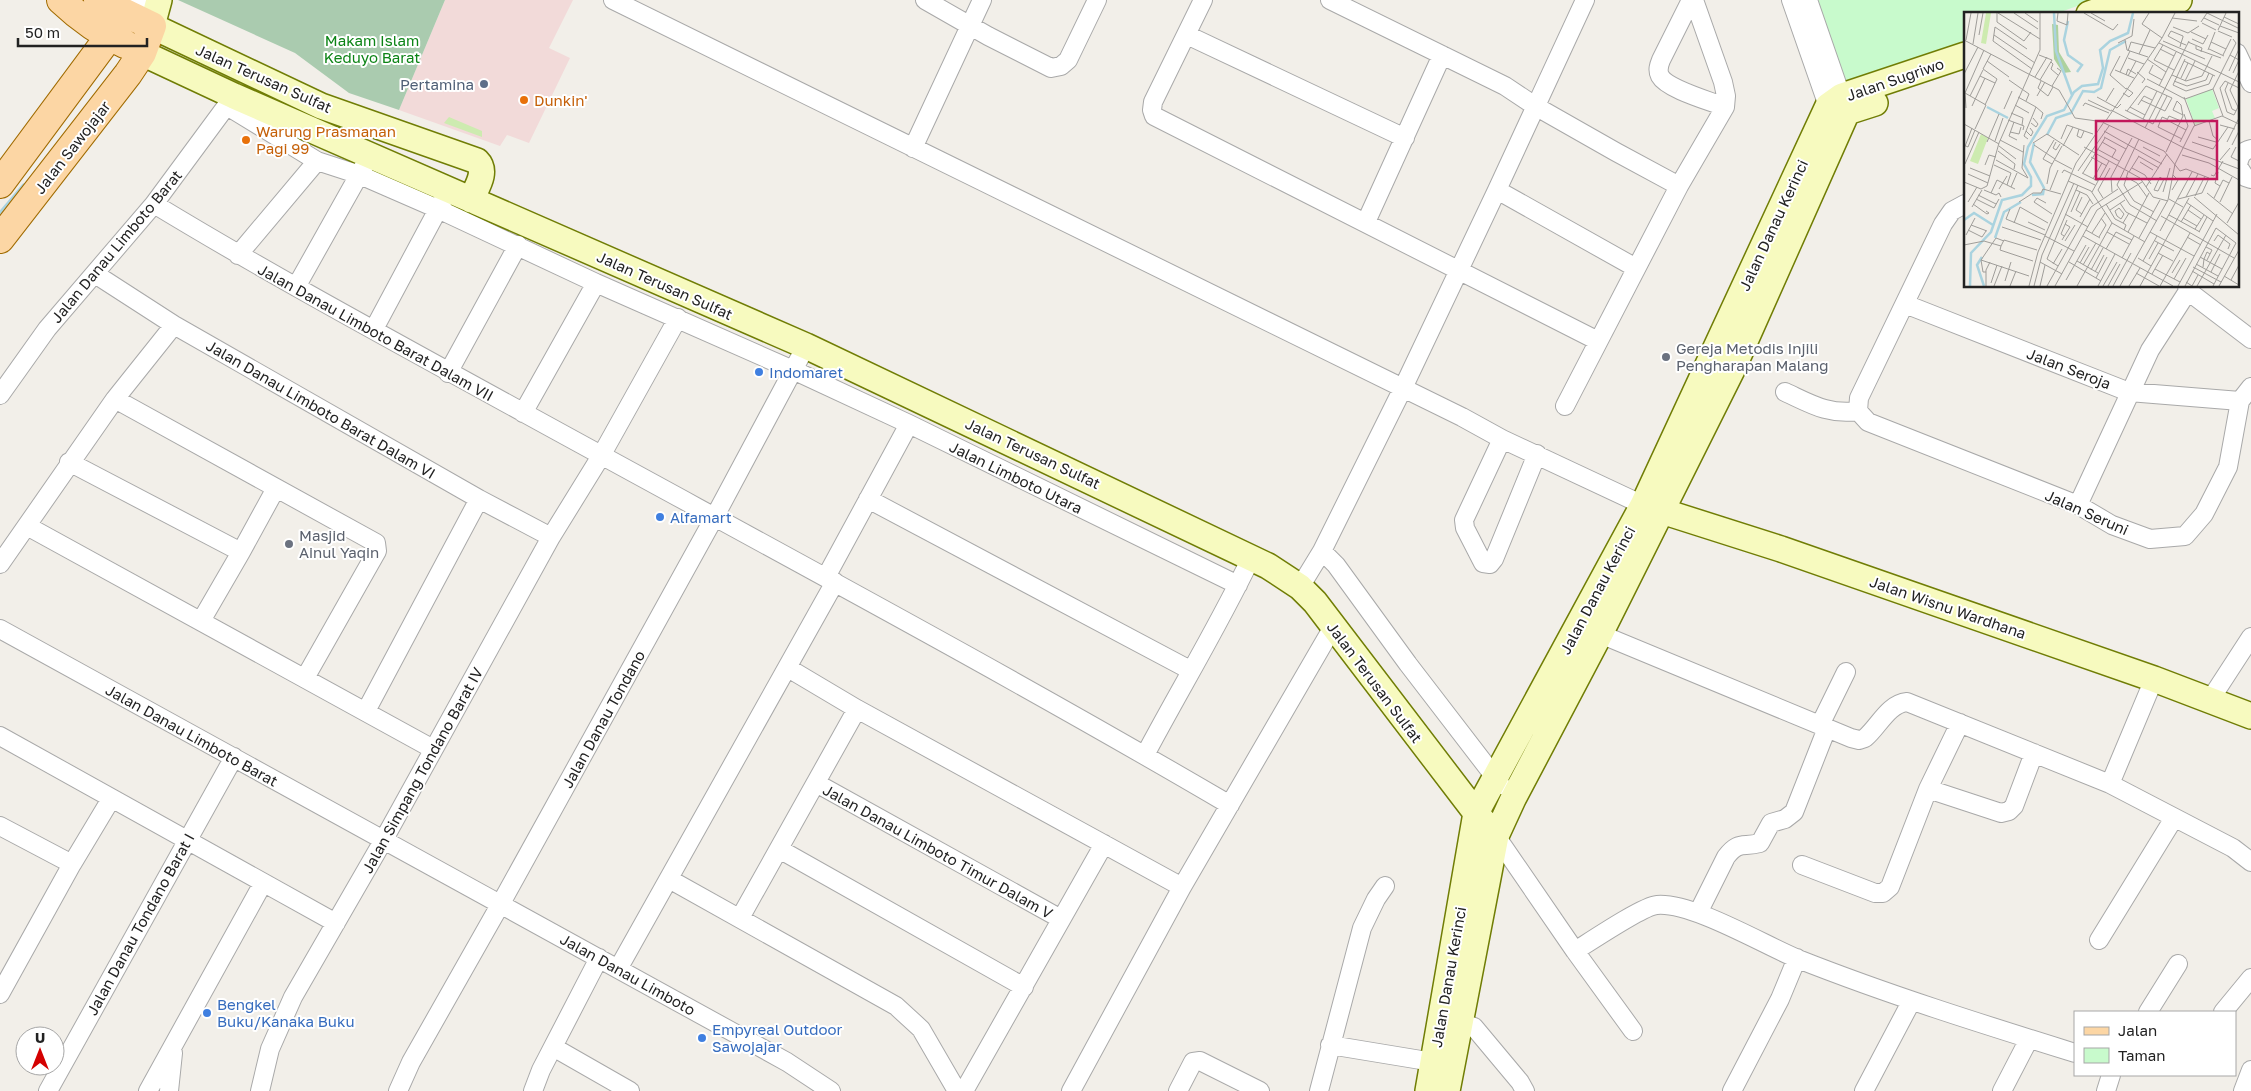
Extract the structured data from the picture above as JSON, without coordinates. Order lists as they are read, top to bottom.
{
  "streets": {
    "main road": ["Jalan Terusan Sulfat", "Jalan Sawojajar"],
    "street": [
      "Jalan Sugriwo",
      "Jalan Danau Kerinci",
      "Jalan Danau Limboto Barat",
      "Jalan Danau Limboto Barat Dalam VII",
      "Jalan Seroja",
      "Jalan Danau Limboto Barat Dalam VI",
      "Jalan Limboto Utara",
      "Jalan Seruni",
      "Jalan Wisnu Wardhana",
      "Jalan Danau Tondano",
      "Jalan Simpang Tondano Barat IV",
      "Jalan Danau Limboto Timur Dalam V",
      "Jalan Danau Tondano Barat I",
      "Jalan Danau Limboto"
    ]
  },
  "crossings": [
    ["Jalan Terusan Sulfat", "Jalan Sawojajar"],
    ["Jalan Terusan Sulfat", "Jalan Danau Kerinci"],
    ["Jalan Terusan Sulfat", "Jalan Danau Limboto Barat"],
    ["Jalan Terusan Sulfat", "Jalan Limboto Utara"],
    ["Jalan Terusan Sulfat", "Jalan Danau Tondano"],
    ["Jalan Terusan Sulfat", "Jalan Simpang Tondano Barat IV"],
    ["Jalan Sugriwo", "Jalan Danau Kerinci"],
    ["Jalan Danau Kerinci", "Jalan Wisnu Wardhana"],
    ["Jalan Danau Limboto Barat", "Jalan Danau Limboto Barat Dalam VII"],
    ["Jalan Danau Limboto Barat", "Jalan Danau Limboto Barat Dalam VI"],
    ["Jalan Danau Limboto Barat", "Jalan Danau Tondano"],
    ["Jalan Danau Limboto Barat", "Jalan Simpang Tondano Barat IV"],
    ["Jalan Danau Limboto Barat", "Jalan Danau Tondano Barat I"],
    ["Jalan Danau Limboto Barat", "Jalan Danau Limboto"],
    ["Jalan Danau Limboto Barat Dalam VII", "Jalan Danau Tondano"],
    ["Jalan Danau Limboto Barat Dalam VII", "Jalan Simpang Tondano Barat IV"],
    ["Jalan Seroja", "Jalan Seruni"],
    ["Jalan Danau Limboto Barat Dalam VI", "Jalan Simpang Tondano Barat IV"],
    ["Jalan Limboto Utara", "Jalan Danau Tondano"],
    ["Jalan Limboto Utara", "Jalan Simpang Tondano Barat IV"],
    ["Jalan Danau Tondano", "Jalan Danau Limboto"]
  ],
  "parks": ["Makam Islam Keduyo Barat"],
  "places": [
    "Pertamina",
    "Dunkin'",
    "Warung Prasmanan Pagi 99",
    "Gereja Metodis Injili Pengharapan Malang",
    "Indomaret",
    "Alfamart",
    "Masjid Ainul Yaqin",
    "Bengkel Buku/Kanaka Buku",
    "Empyreal Outdoor Sawojajar"
  ],
  "legend": ["Jalan", "Taman"],
  "scale_bar": "50 m",
  "north": "top"
}
